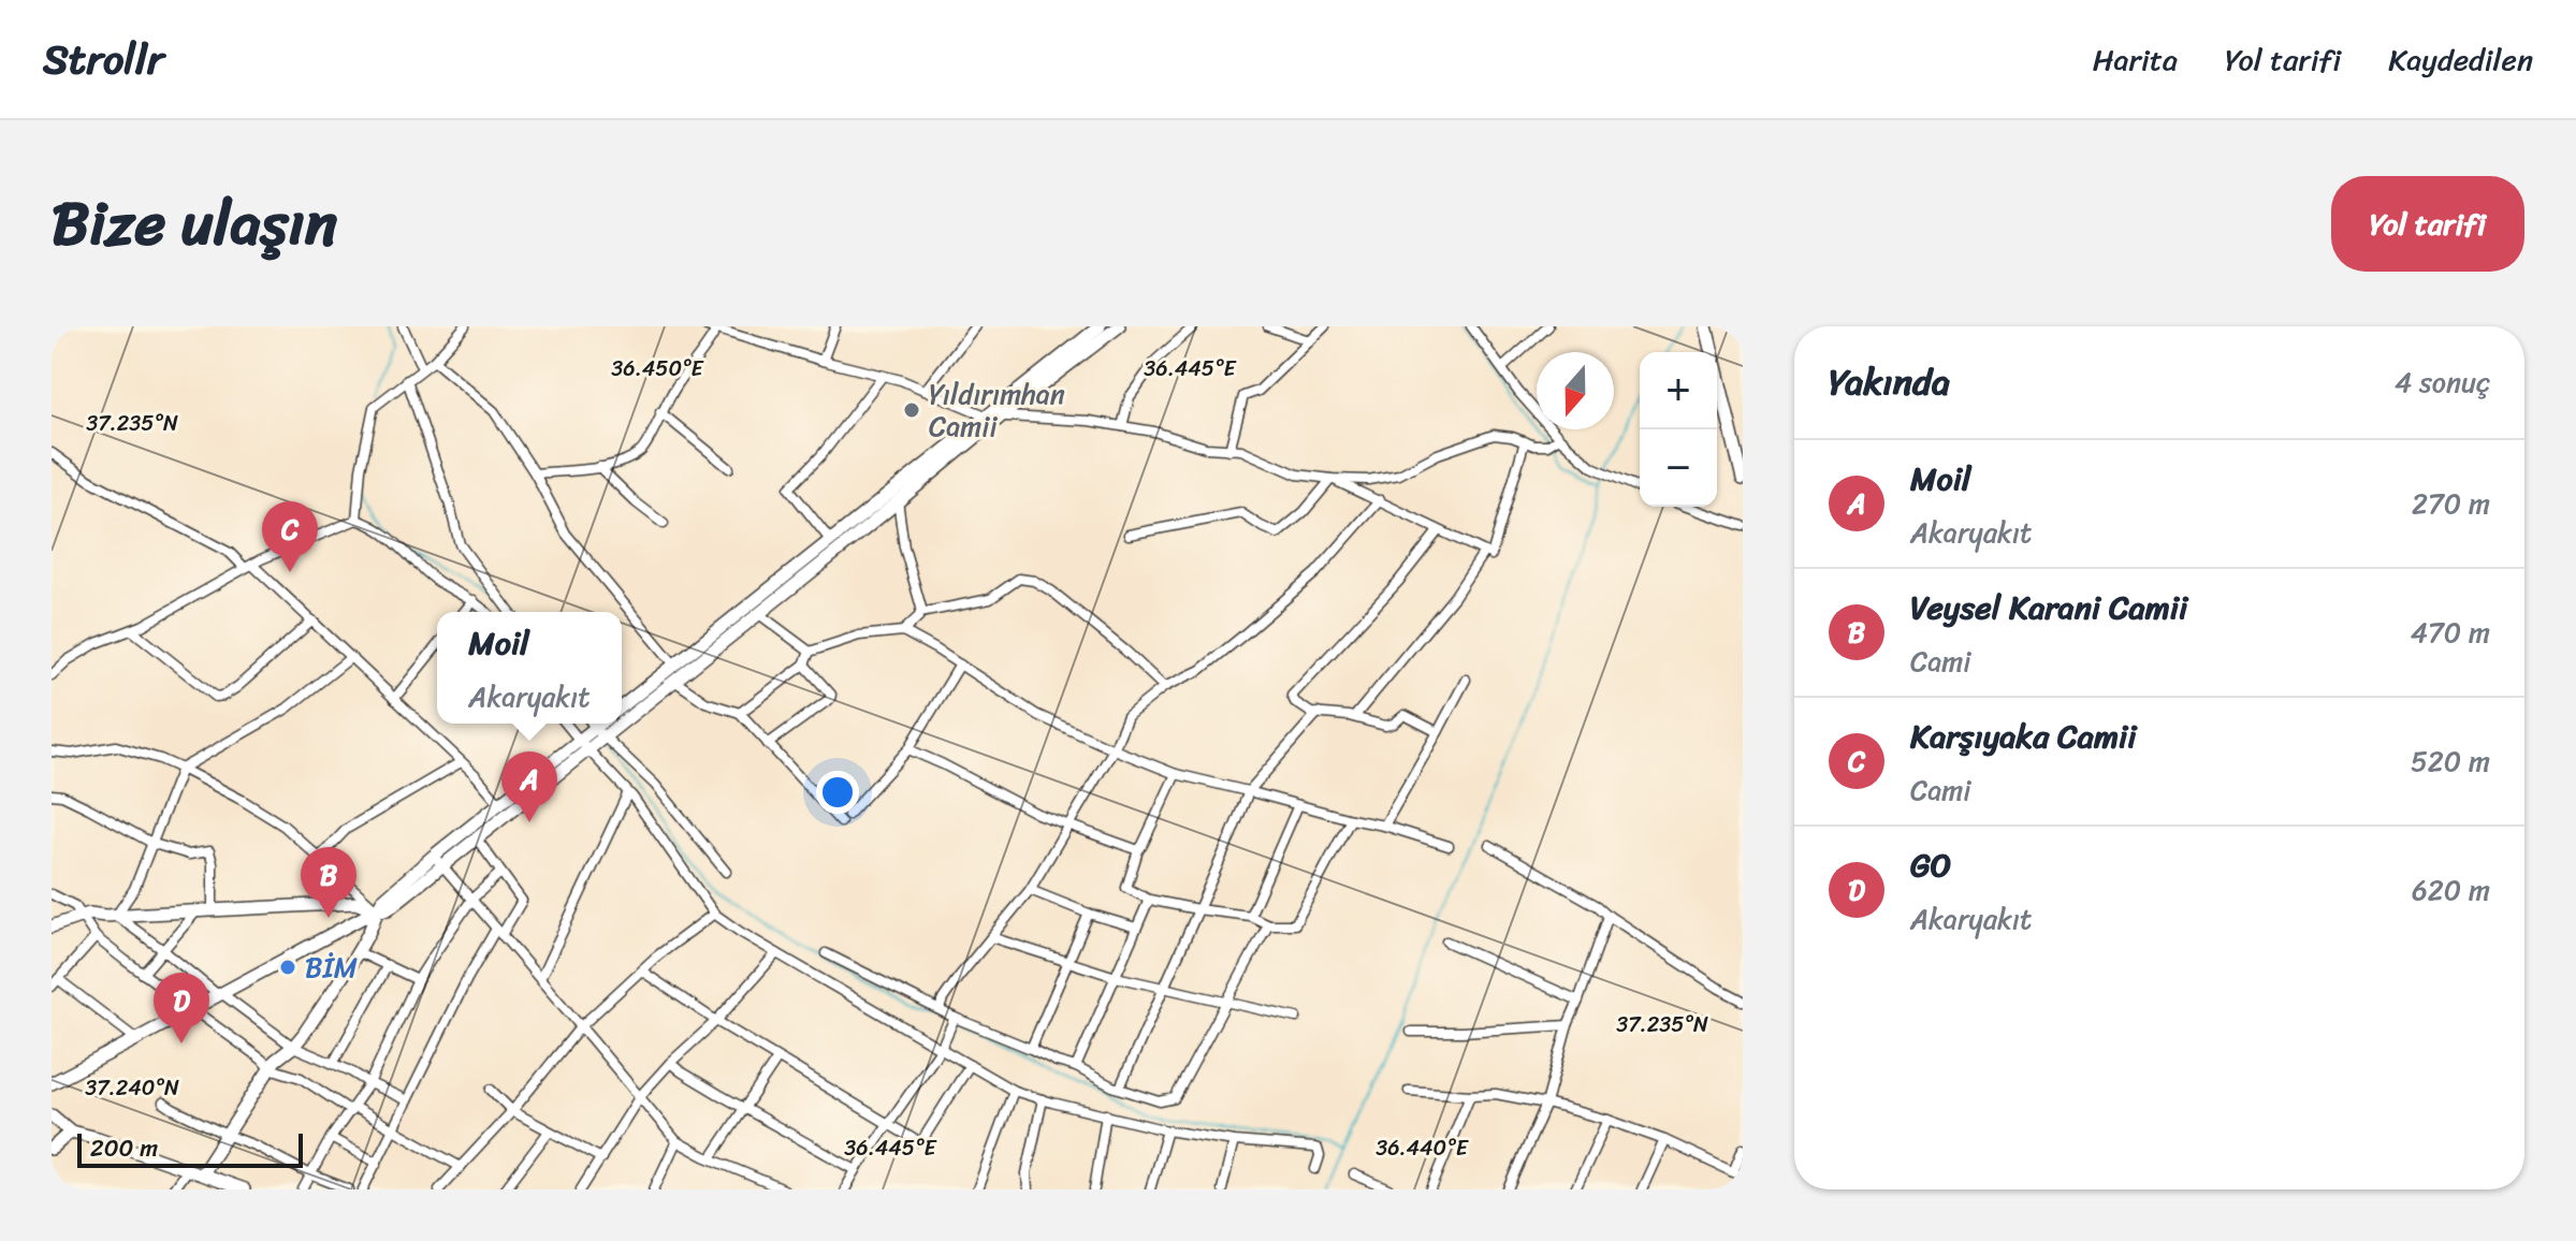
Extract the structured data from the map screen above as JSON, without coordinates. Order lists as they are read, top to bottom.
{
  "places": ["Yıldırımhan Camii", "BİM"],
  "scale_bar": "200 m",
  "north": "bottom",
  "page": {
    "header": "Strollr",
    "nav": ["Harita", "Yol tarifi", "Kaydedilen"],
    "title": "Bize ulaşın",
    "buttons": "Yol tarifi",
    "heading": ["Yakında", "4 sonuç"],
    "map_buttons": ["+", "−"],
    "list": [
      {
        "mark": "A",
        "name": "Moil",
        "note": "Akaryakıt",
        "value": "270 m"
      },
      {
        "mark": "B",
        "name": "Veysel Karani Camii",
        "note": "Cami",
        "value": "470 m"
      },
      {
        "mark": "C",
        "name": "Karşıyaka Camii",
        "note": "Cami",
        "value": "520 m"
      },
      {
        "mark": "D",
        "name": "GO",
        "note": "Akaryakıt",
        "value": "620 m"
      }
    ],
    "pins": [
      "C",
      "A",
      "B",
      "D"
    ],
    "popup": ["Moil", "Akaryakıt"],
    "scale": "200 m"
  },
  "coordinates": [
    "36.450°E",
    "36.445°E",
    "37.235°N",
    "37.240°N",
    "36.440°E"
  ]
}
